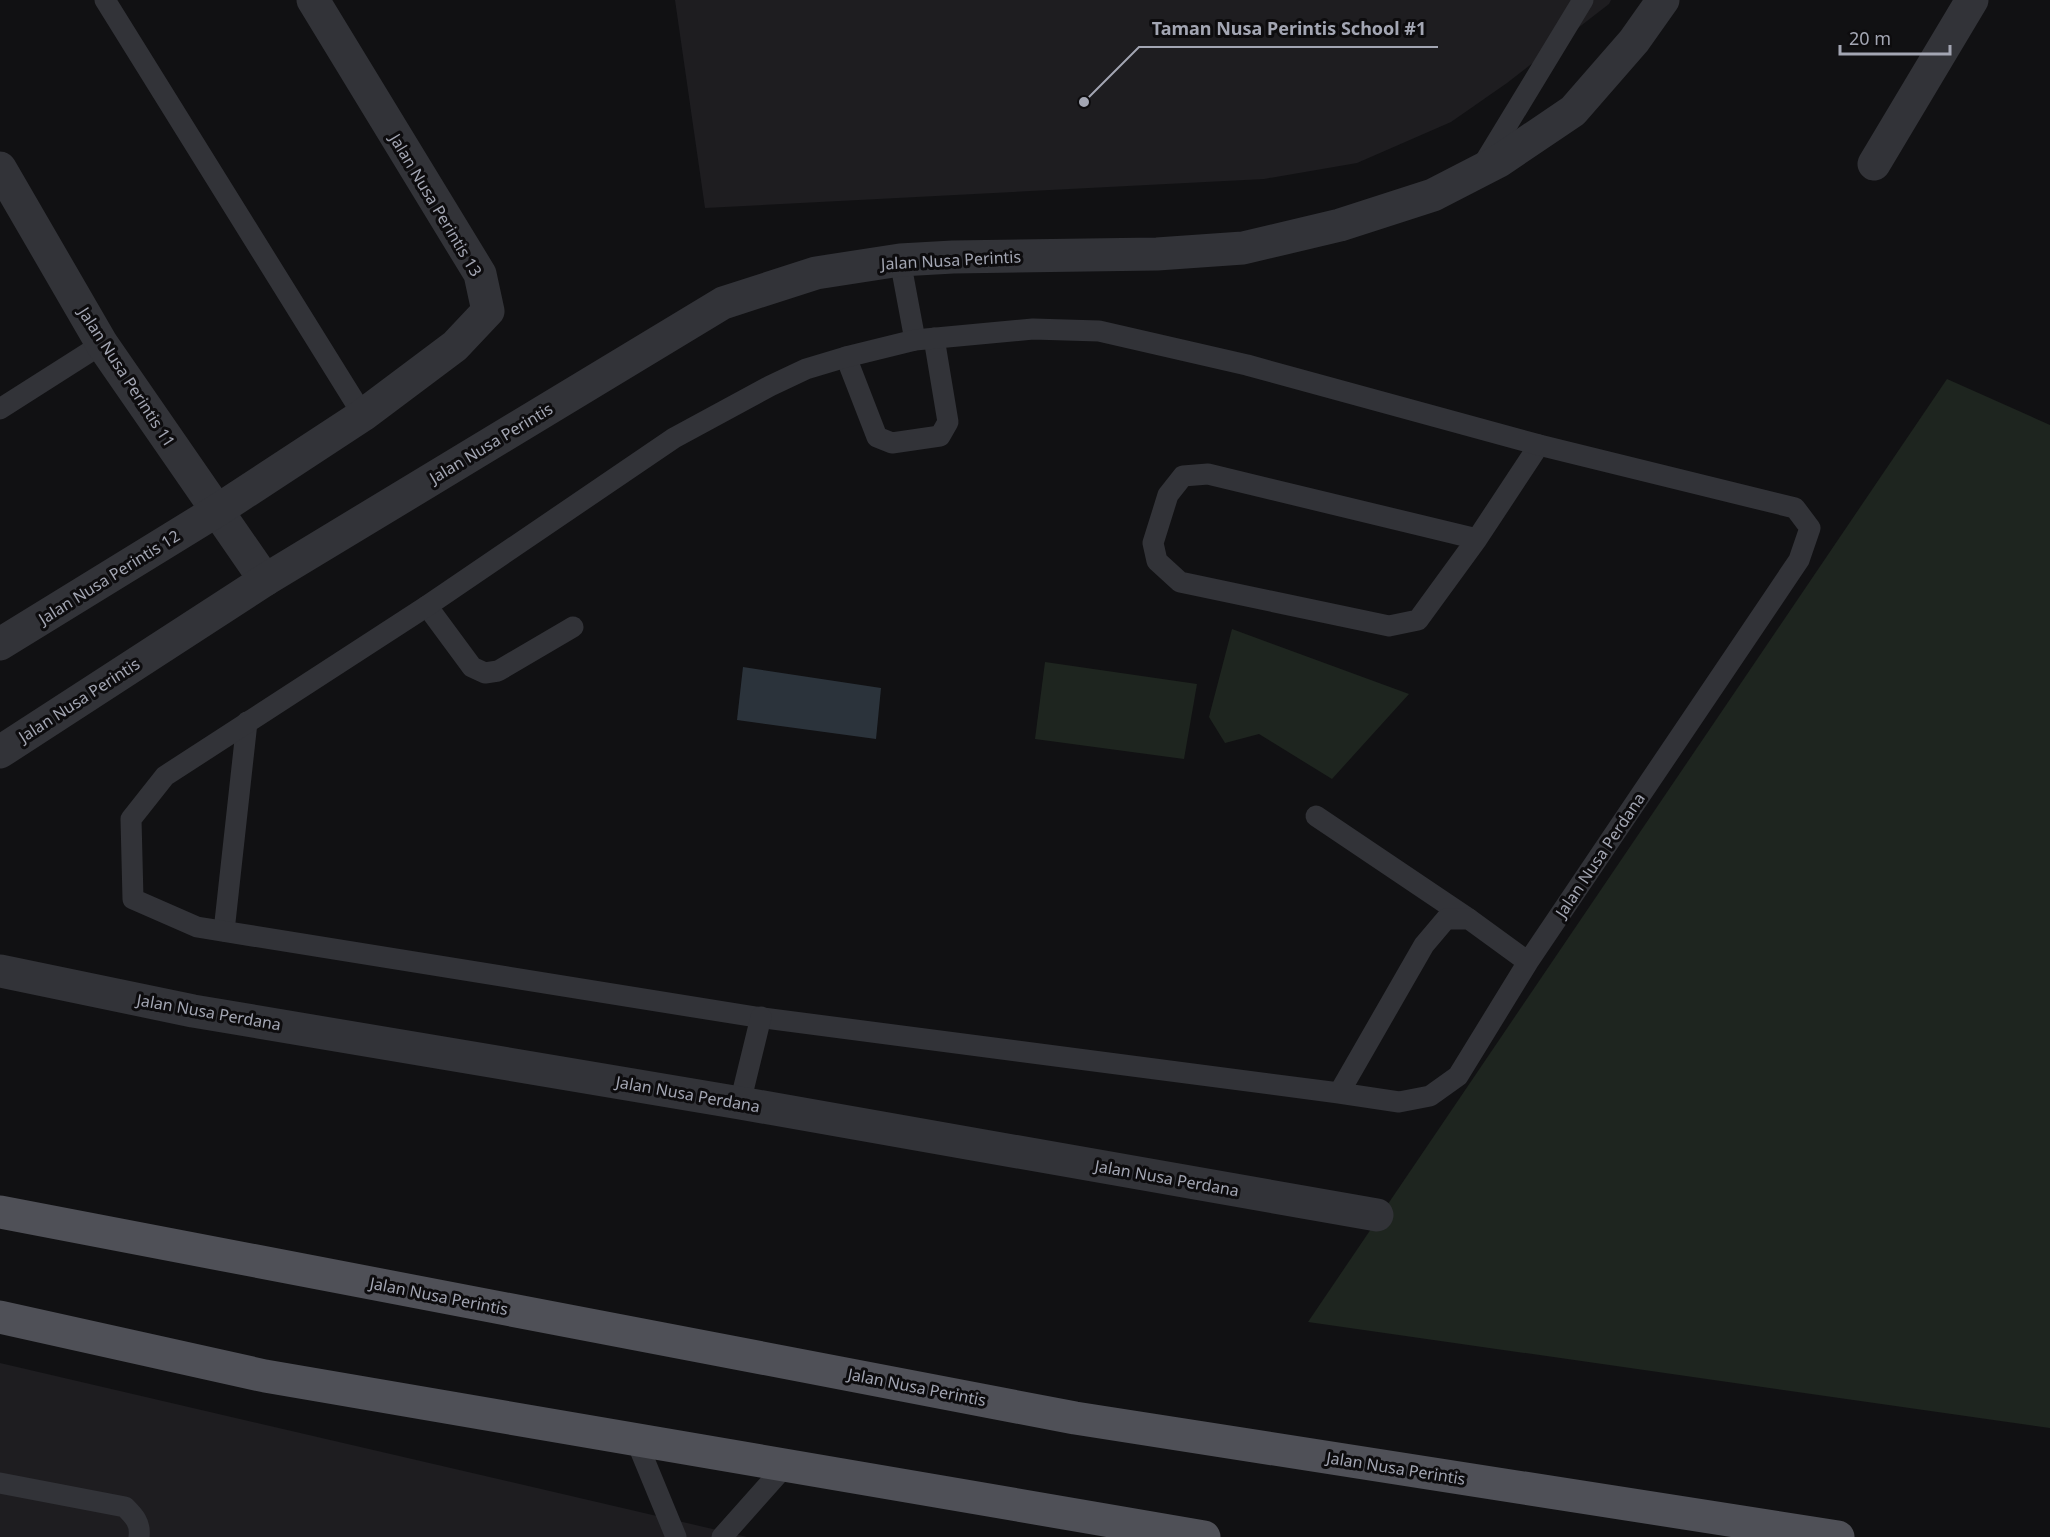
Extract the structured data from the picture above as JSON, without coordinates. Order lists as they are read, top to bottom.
{
  "streets": {
    "main road": ["Jalan Nusa Perintis"],
    "street": [
      "Jalan Nusa Perintis 13",
      "Jalan Nusa Perintis 11",
      "Jalan Nusa Perintis 12",
      "Jalan Nusa Perdana"
    ]
  },
  "crossings": [
    ["Jalan Nusa Perintis 13", "Jalan Nusa Perintis 11"],
    ["Jalan Nusa Perintis 13", "Jalan Nusa Perintis 12"],
    ["Jalan Nusa Perintis", "Jalan Nusa Perintis 11"],
    ["Jalan Nusa Perintis 11", "Jalan Nusa Perintis 12"]
  ],
  "places": ["Taman Nusa Perintis School #1"],
  "scale_bar": "20 m"
}
